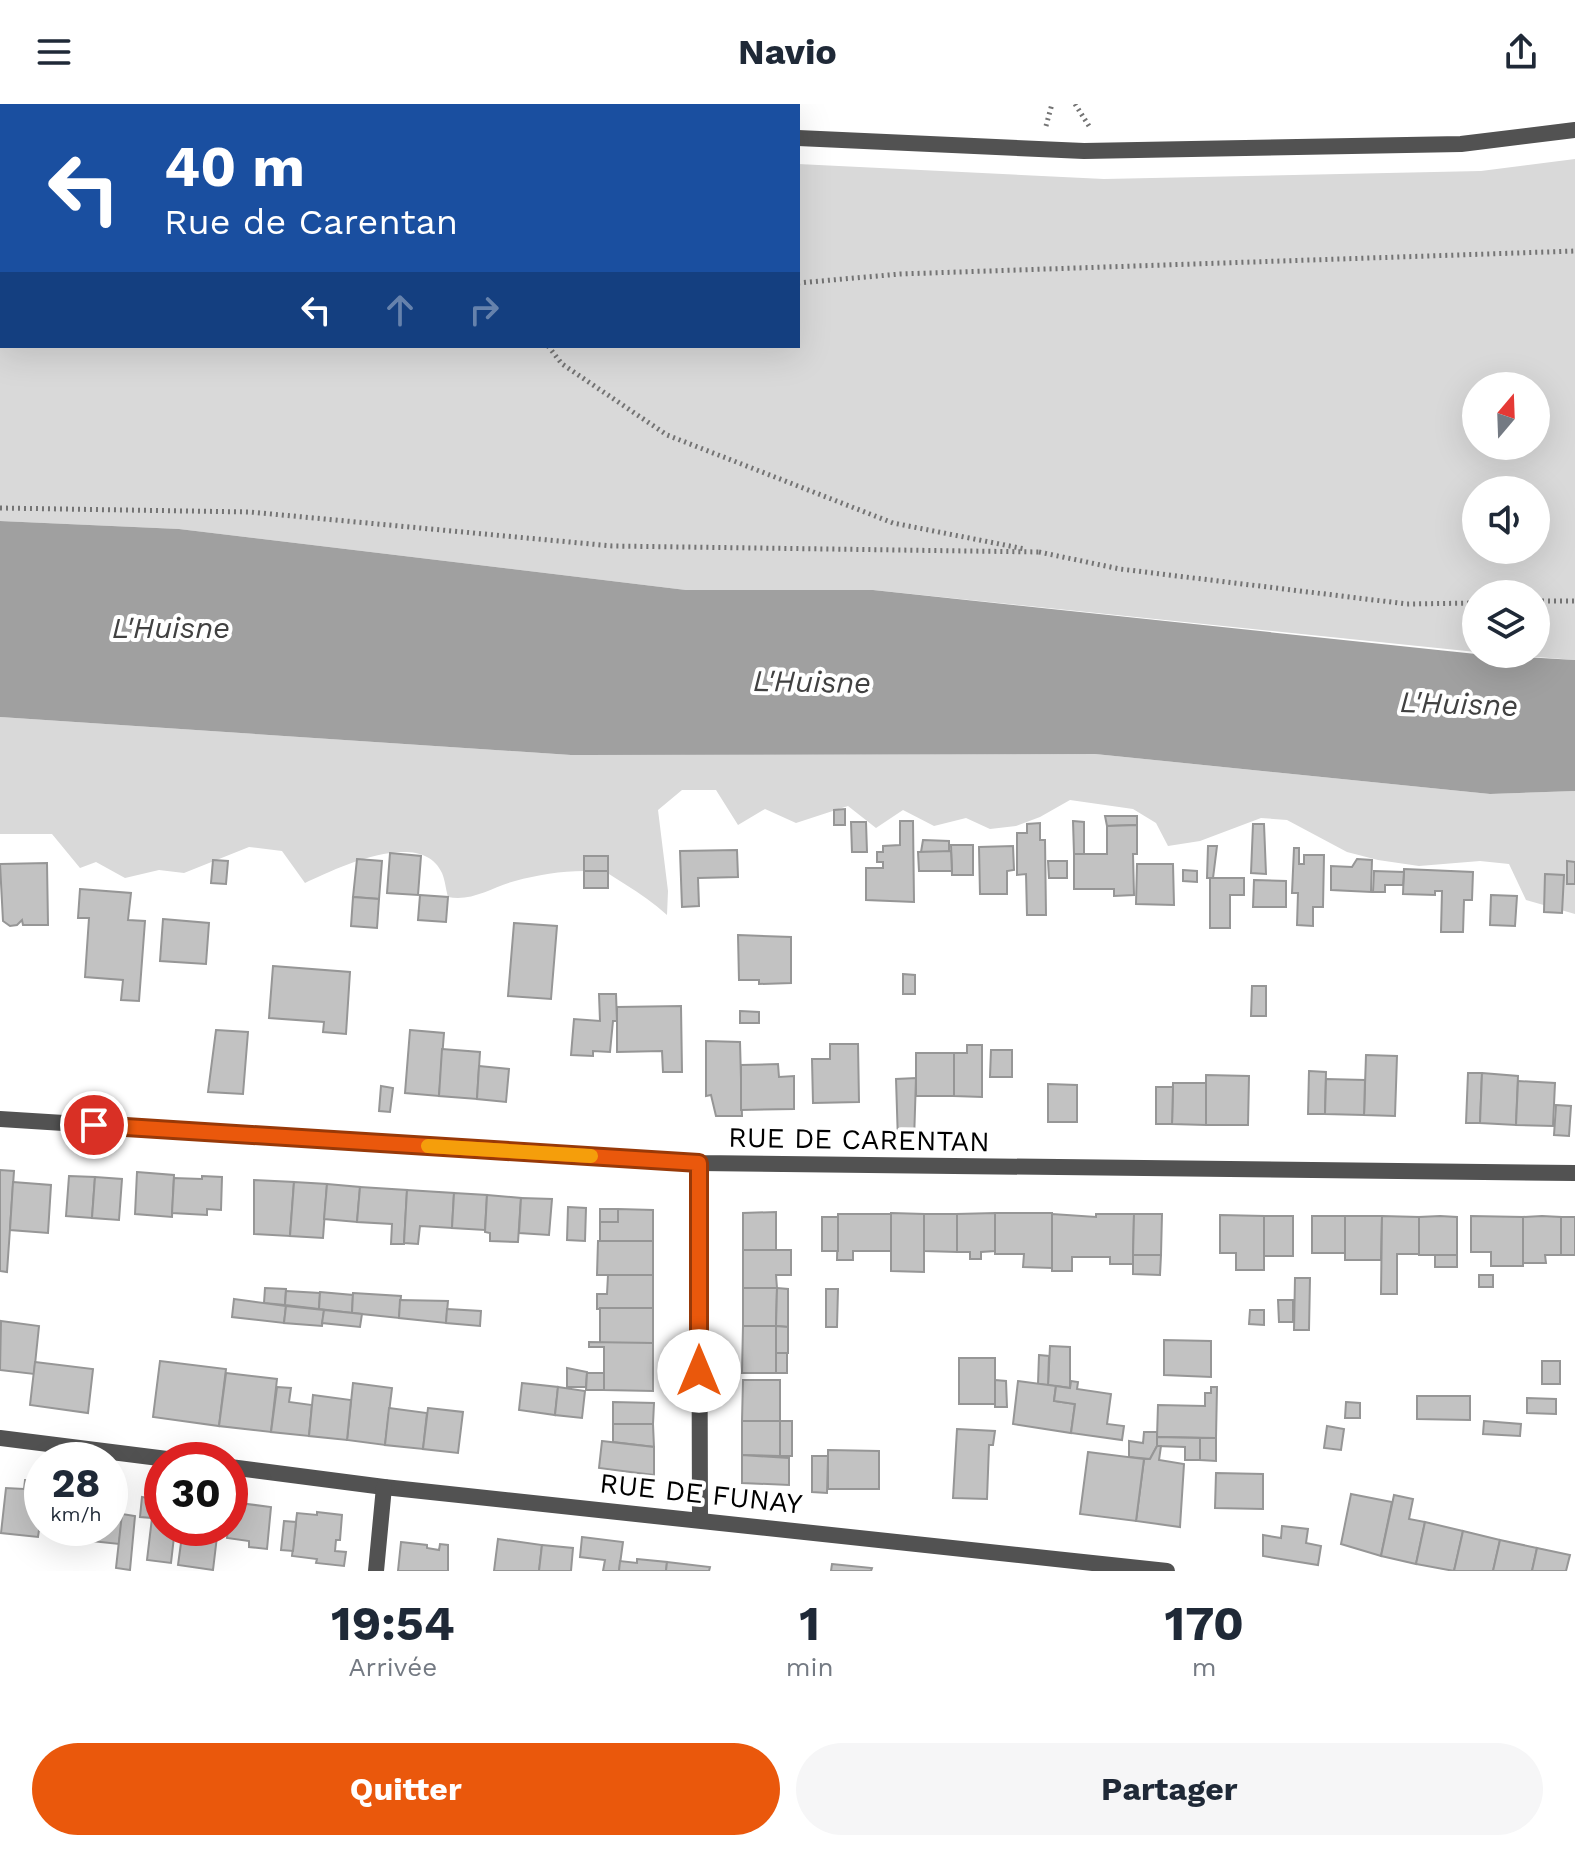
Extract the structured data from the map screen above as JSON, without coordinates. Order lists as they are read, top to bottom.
{
  "streets": {
    "street": ["RUE DE CARENTAN", "RUE DE FUNAY"]
  },
  "water": ["L'Huisne"],
  "north": "top",
  "page": {
    "header": "Navio",
    "turn": ["40 m", "Rue de Carentan"],
    "speed": "28 km/h",
    "limit": "30",
    "eta": [
      "19:54",
      "Arrivée",
      "1",
      "min",
      "170",
      "m"
    ],
    "buttons": ["Quitter", "Partager"]
  }
}
